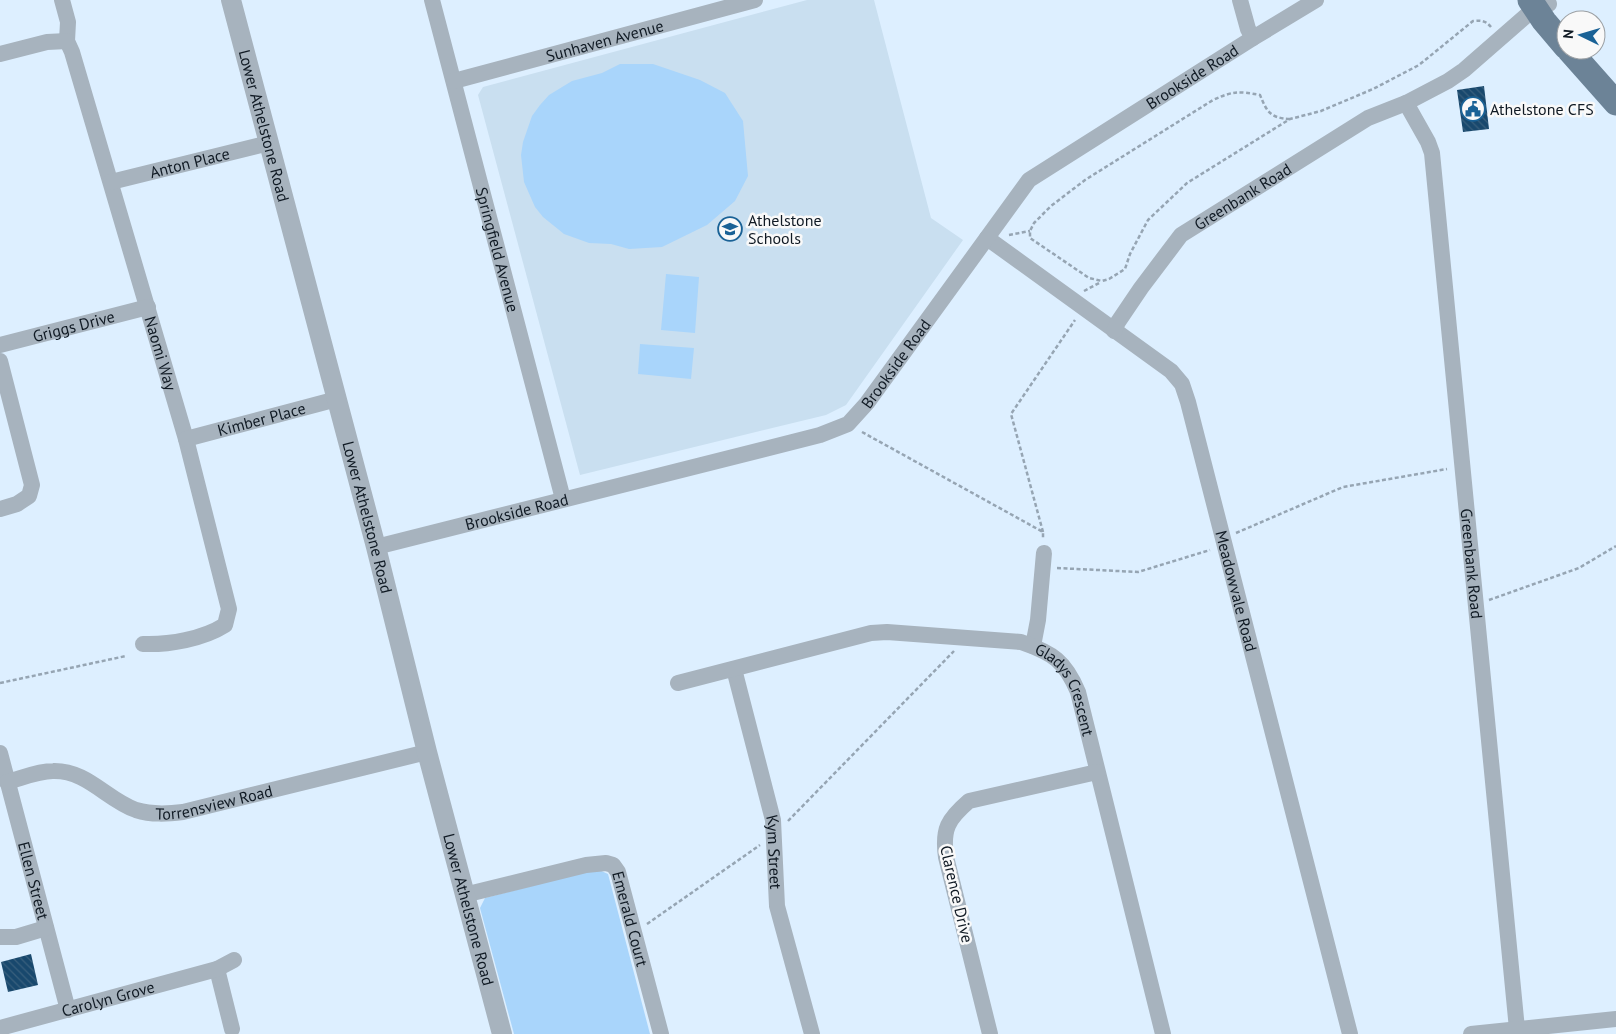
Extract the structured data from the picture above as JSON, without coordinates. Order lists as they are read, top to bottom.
{
  "streets": {
    "street": [
      "Sunhaven Avenue",
      "Brookside Road",
      "Lower Athelstone Road",
      "Anton Place",
      "Greenbank Road",
      "Springfield Avenue",
      "Griggs Drive",
      "Naomi Way",
      "Kimber Place",
      "Meadowvale Road",
      "Gladys Crescent",
      "Torrensview Road",
      "Kym Street",
      "Ellen Street",
      "Clarence Drive",
      "Emerald Court",
      "Carolyn Grove"
    ]
  },
  "crossings": [
    ["Sunhaven Avenue", "Springfield Avenue"],
    ["Brookside Road", "Lower Athelstone Road"],
    ["Brookside Road", "Springfield Avenue"],
    ["Brookside Road", "Meadowvale Road"],
    ["Lower Athelstone Road", "Anton Place"],
    ["Lower Athelstone Road", "Kimber Place"],
    ["Lower Athelstone Road", "Torrensview Road"],
    ["Lower Athelstone Road", "Emerald Court"],
    ["Anton Place", "Naomi Way"],
    ["Greenbank Road", "Meadowvale Road"],
    ["Griggs Drive", "Naomi Way"],
    ["Naomi Way", "Kimber Place"],
    ["Gladys Crescent", "Kym Street"],
    ["Gladys Crescent", "Clarence Drive"],
    ["Torrensview Road", "Ellen Street"],
    ["Ellen Street", "Carolyn Grove"]
  ],
  "places": {
    "public building": ["Athelstone CFS"],
    "school or university": ["Athelstone Schools"]
  },
  "north": "left"
}
